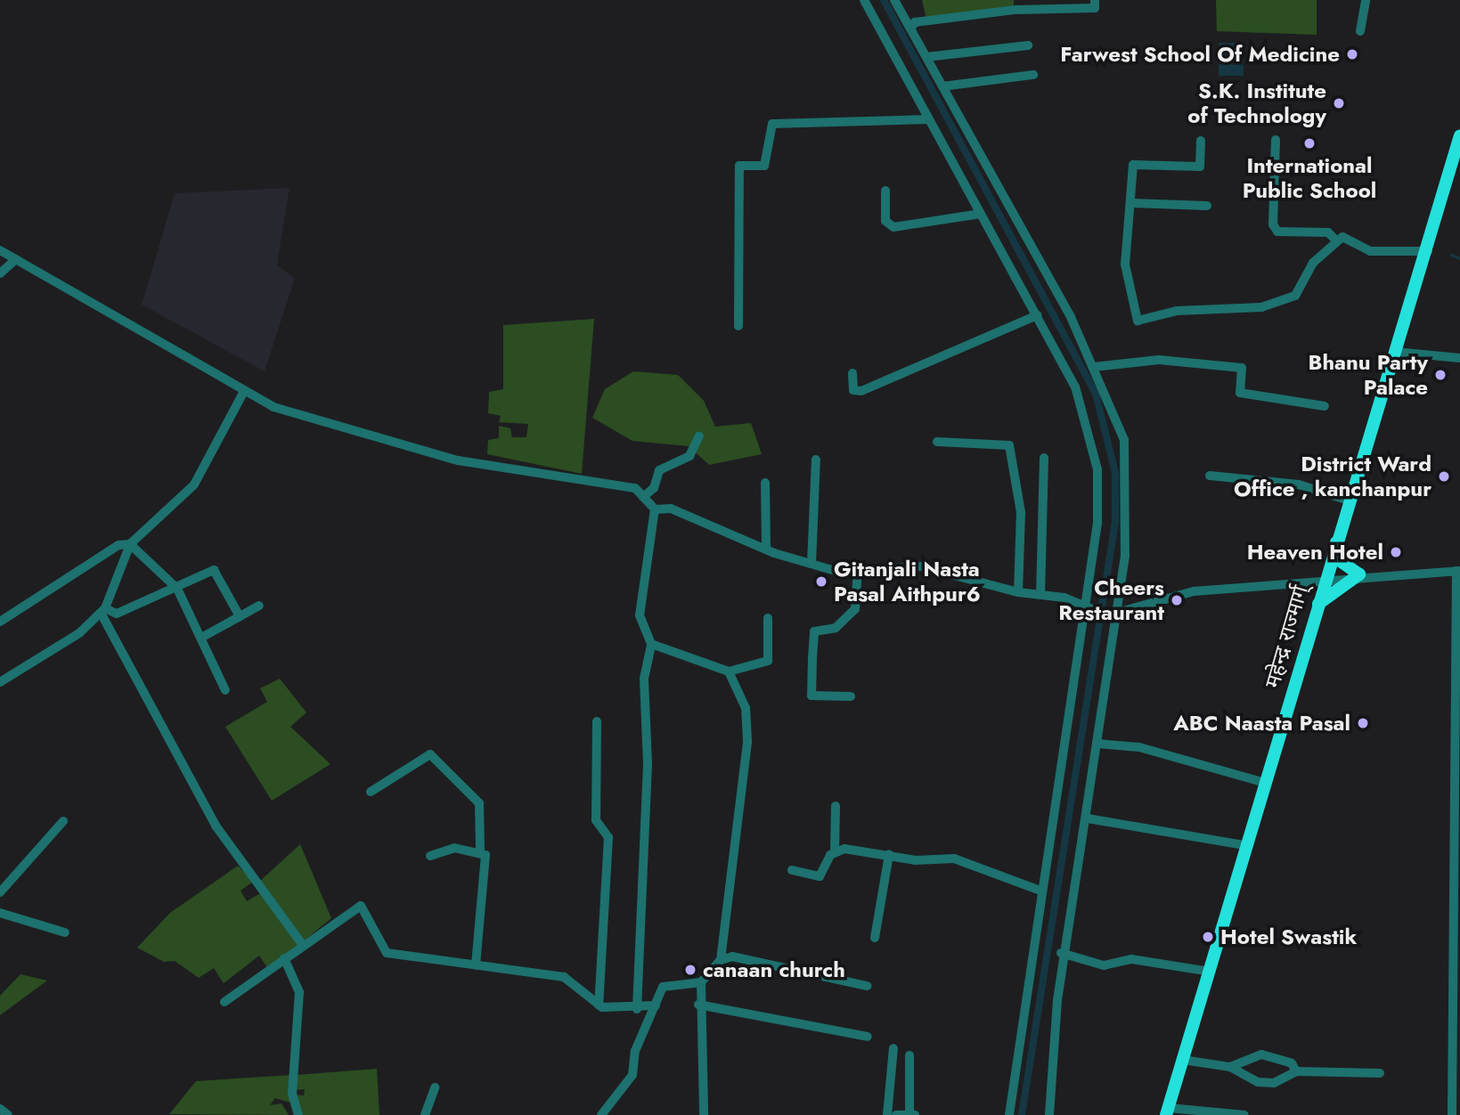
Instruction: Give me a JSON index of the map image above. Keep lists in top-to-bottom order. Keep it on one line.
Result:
{"streets":{"highway":["महेन्द्र राज्मार्ग्"]},"places":["Farwest School Of Medicine","S.K. Institute of Technology","International Public School","Bhanu Party Palace","District Ward Office , kanchanpur","Heaven Hotel","Gitanjali Nasta Pasal Aithpur6","Cheers Restaurant","ABC Naasta Pasal","Hotel Swastik","canaan church"]}
